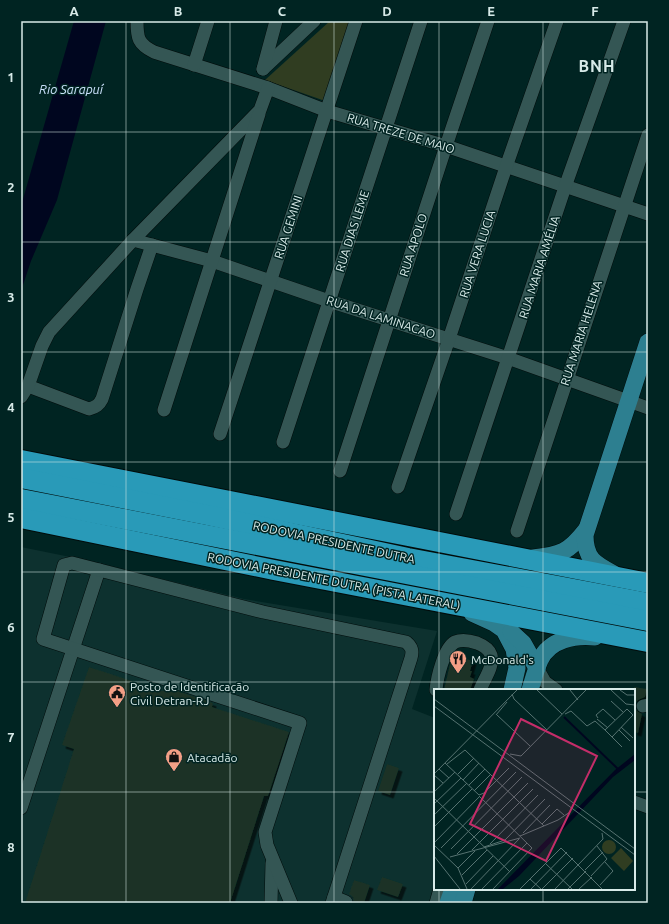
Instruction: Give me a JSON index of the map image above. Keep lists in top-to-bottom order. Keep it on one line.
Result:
{"streets":{"highway":["RODOVIA PRESIDENTE DUTRA","RODOVIA PRESIDENTE DUTRA (PISTA LATERAL)"],"street":["RUA TREZE DE MAIO","RUA GEMINI","RUA DIAS LEME","RUA APOLO","RUA VERA LUCIA","RUA MARIA AMÉLIA","RUA DA LAMINACAO","RUA MARIA HELENA"]},"crossings":[["RUA TREZE DE MAIO","RUA GEMINI"],["RUA TREZE DE MAIO","RUA DIAS LEME"],["RUA TREZE DE MAIO","RUA APOLO"],["RUA TREZE DE MAIO","RUA VERA LUCIA"],["RUA TREZE DE MAIO","RUA MARIA AMÉLIA"],["RUA TREZE DE MAIO","RUA MARIA HELENA"],["RUA GEMINI","RUA DA LAMINACAO"],["RUA DIAS LEME","RUA DA LAMINACAO"],["RUA APOLO","RUA DA LAMINACAO"],["RUA VERA LUCIA","RUA DA LAMINACAO"],["RUA MARIA AMÉLIA","RUA DA LAMINACAO"],["RUA DA LAMINACAO","RUA MARIA HELENA"]],"districts":["BNH"],"water":["Rio Sarapuí"],"places":{"restaurant":["McDonald's"],"public building":["Posto de Identificação Civil Detran-RJ"],"shop":["Atacadão"]},"grid":{"columns":["A","B","C","D","E","F"],"rows":["1","2","3","4","5","6","7","8"]}}
